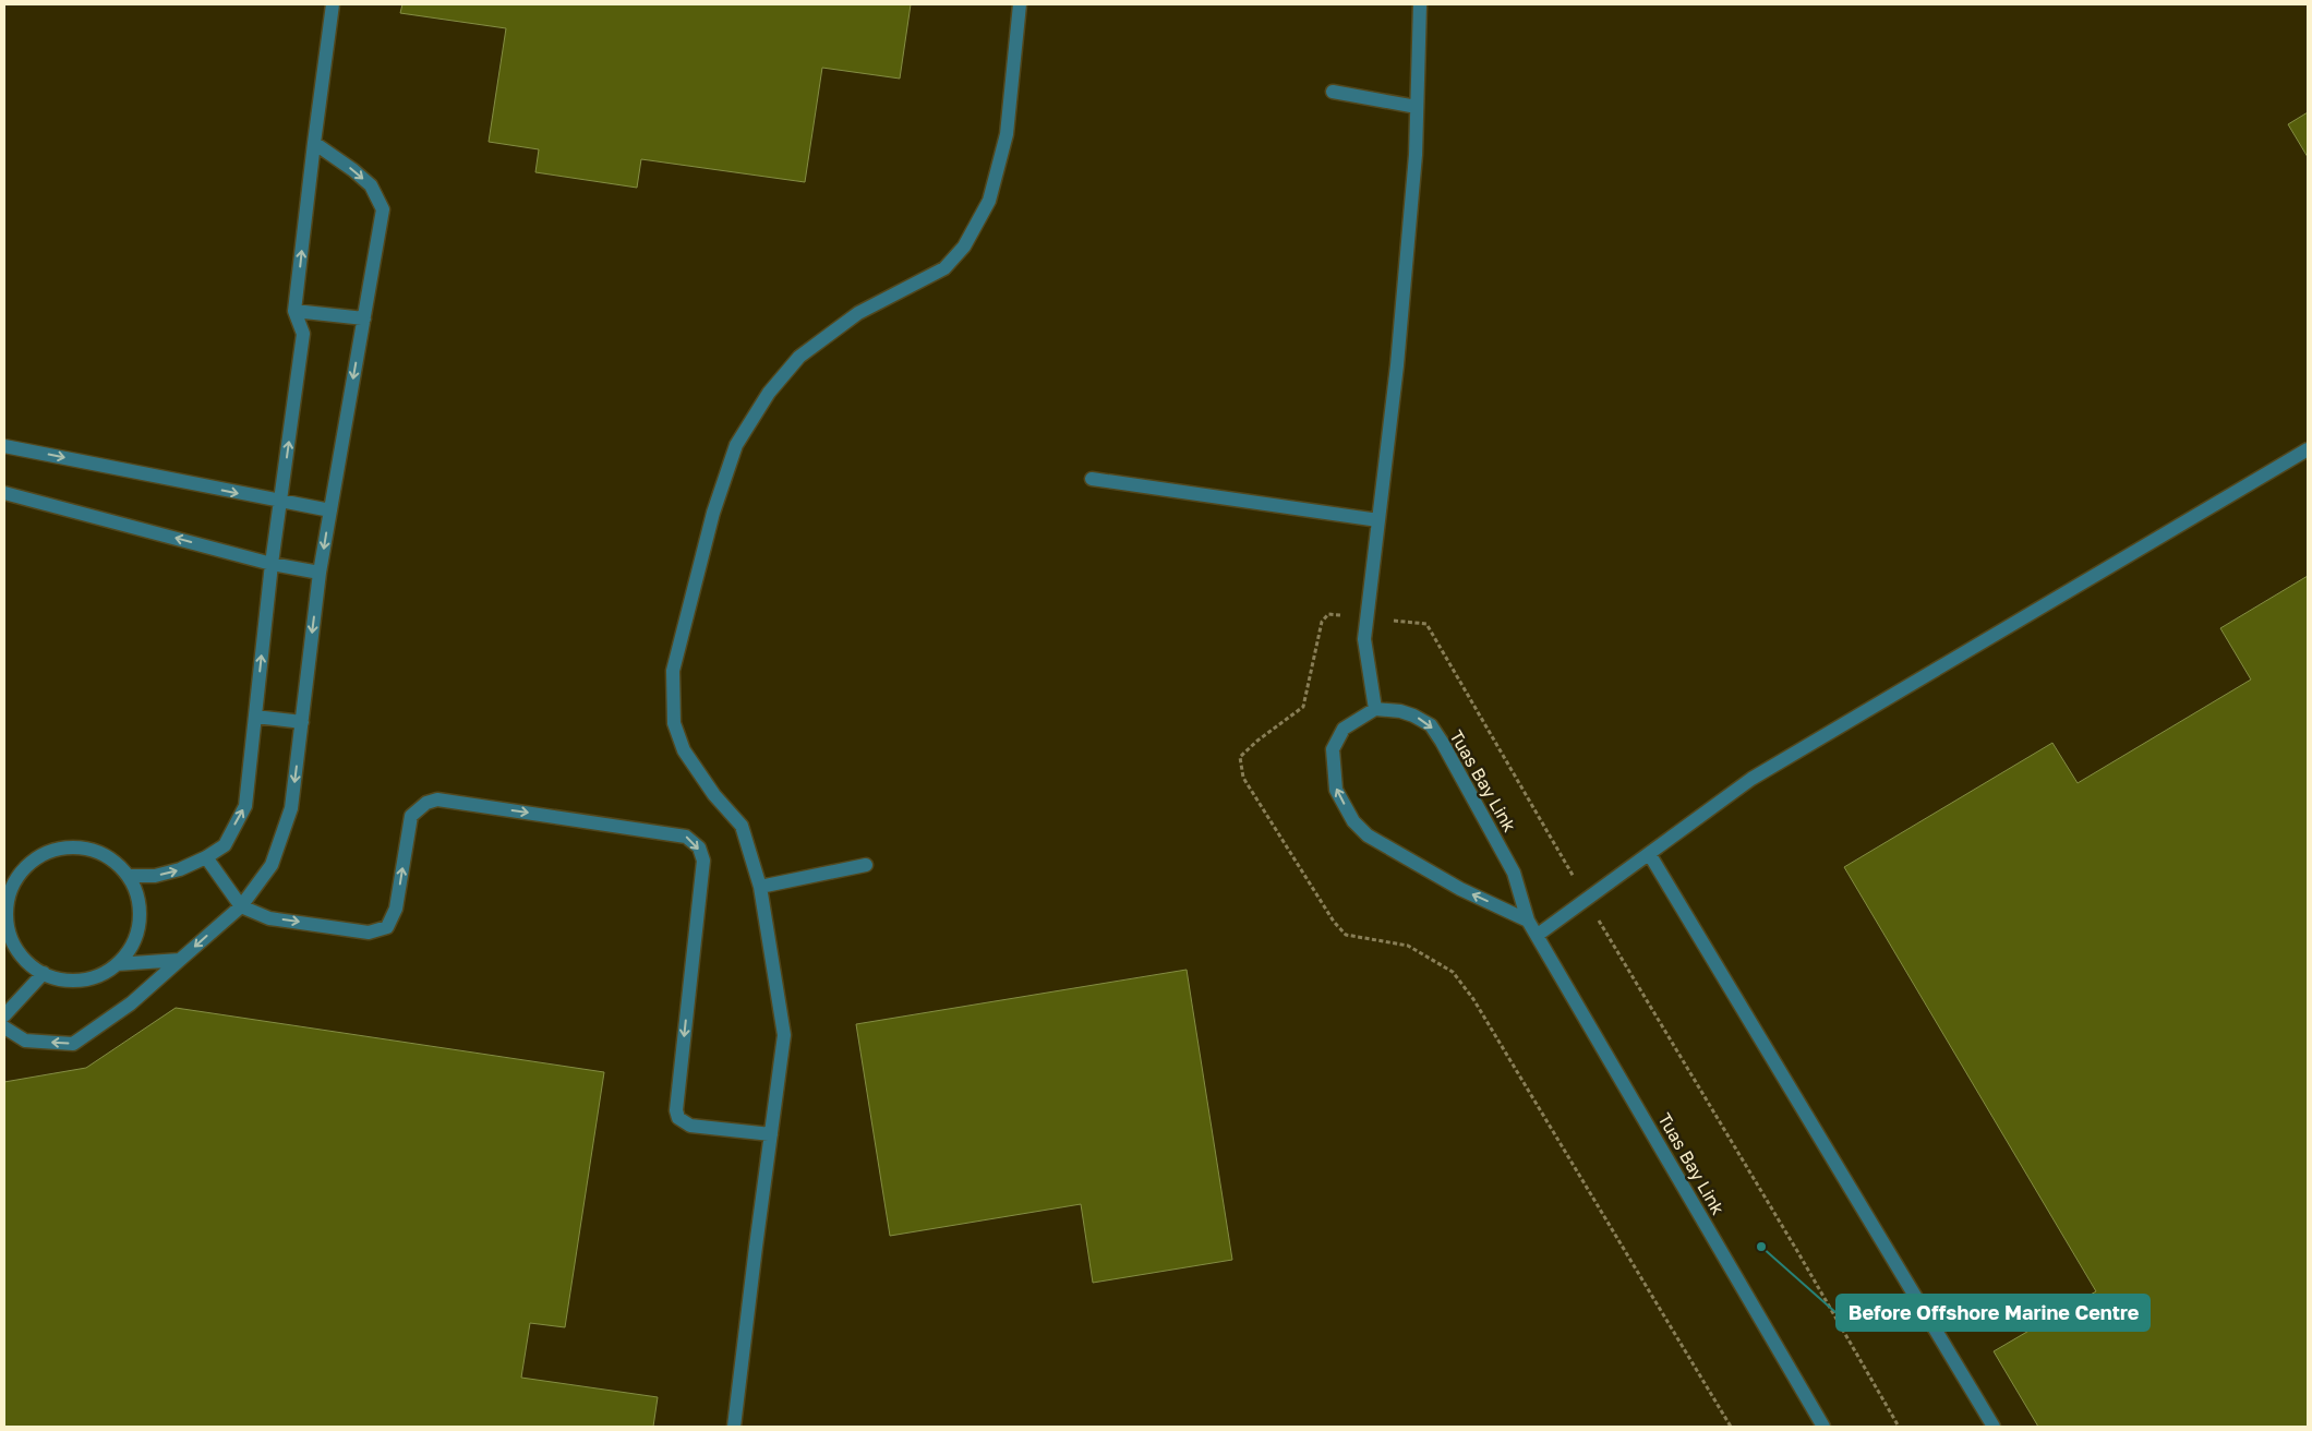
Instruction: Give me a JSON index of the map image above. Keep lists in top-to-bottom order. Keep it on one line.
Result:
{"streets":{"street":["Tuas Bay Link"]},"places":["Before Offshore Marine Centre"]}
